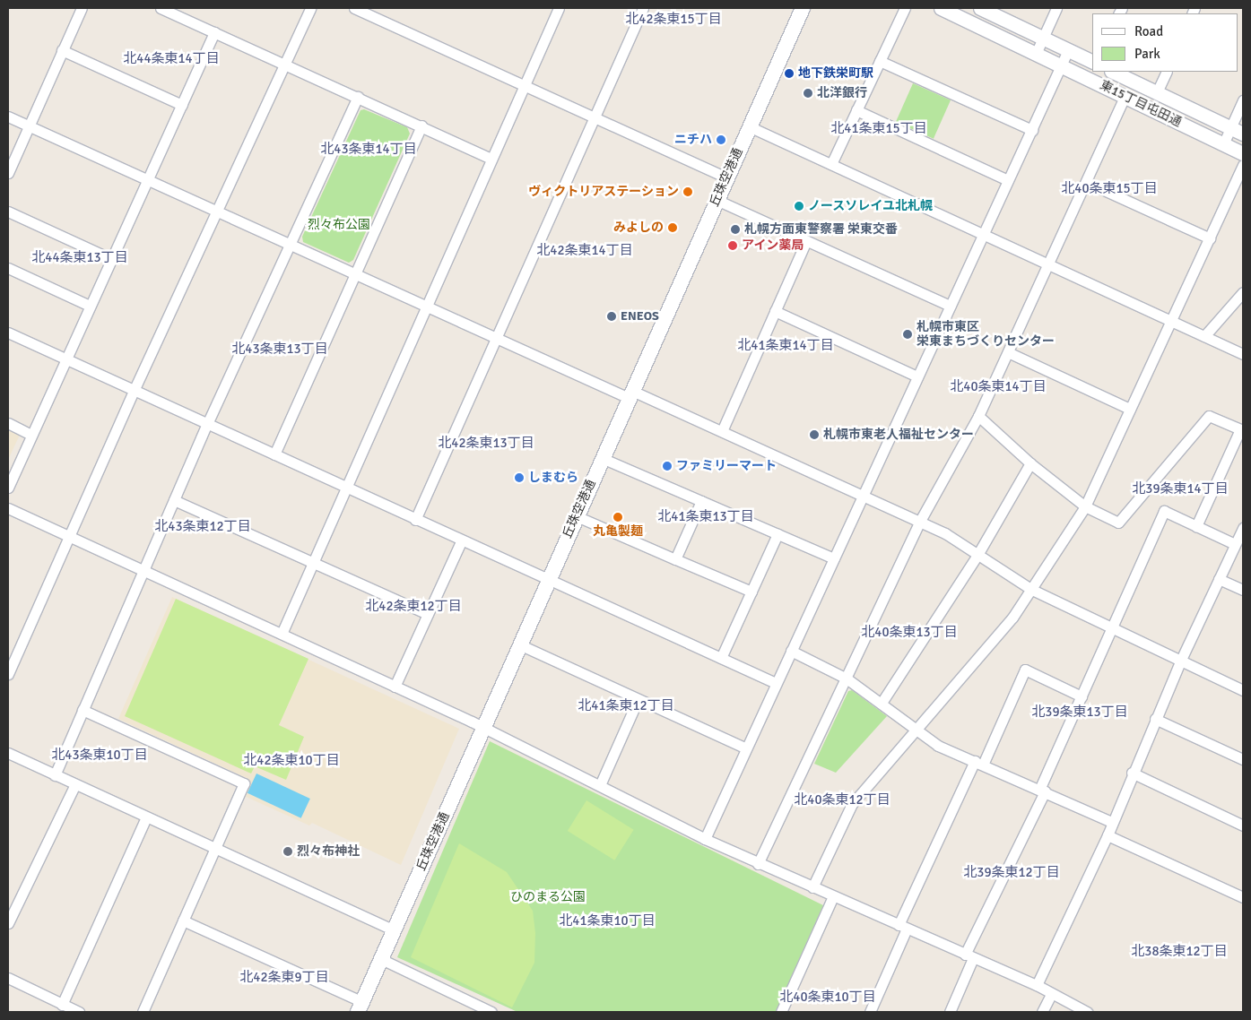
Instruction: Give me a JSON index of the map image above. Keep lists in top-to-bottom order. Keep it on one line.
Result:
{"streets":{"main road":["丘珠空港通"],"street":["東15丁目屯田通"]},"districts":["北42条東15丁目","北44条東14丁目","北41条東15丁目","北43条東14丁目","北40条東15丁目","北42条東14丁目","北44条東13丁目","北41条東14丁目","北43条東13丁目","北40条東14丁目","北42条東13丁目","北39条東14丁目","北41条東13丁目","北43条東12丁目","北42条東12丁目","北40条東13丁目","北41条東12丁目","北39条東13丁目","北43条東10丁目","北42条東10丁目","北40条東12丁目","北39条東12丁目","北41条東10丁目","北38条東12丁目","北42条東9丁目","北40条東10丁目"],"parks":["烈々布公園","ひのまる公園"],"places":["地下鉄栄町駅","北洋銀行","ニチハ","ヴィクトリアステーション","ノースソレイユ北札幌","みよしの","札幌方面東警察署 栄東交番","アイン薬局","ENEOS","札幌市東区 栄東まちづくりセンター","札幌市東老人福祉センター","ファミリーマート","しまむら","丸亀製麺","烈々布神社"],"legend":["Road","Park"]}
